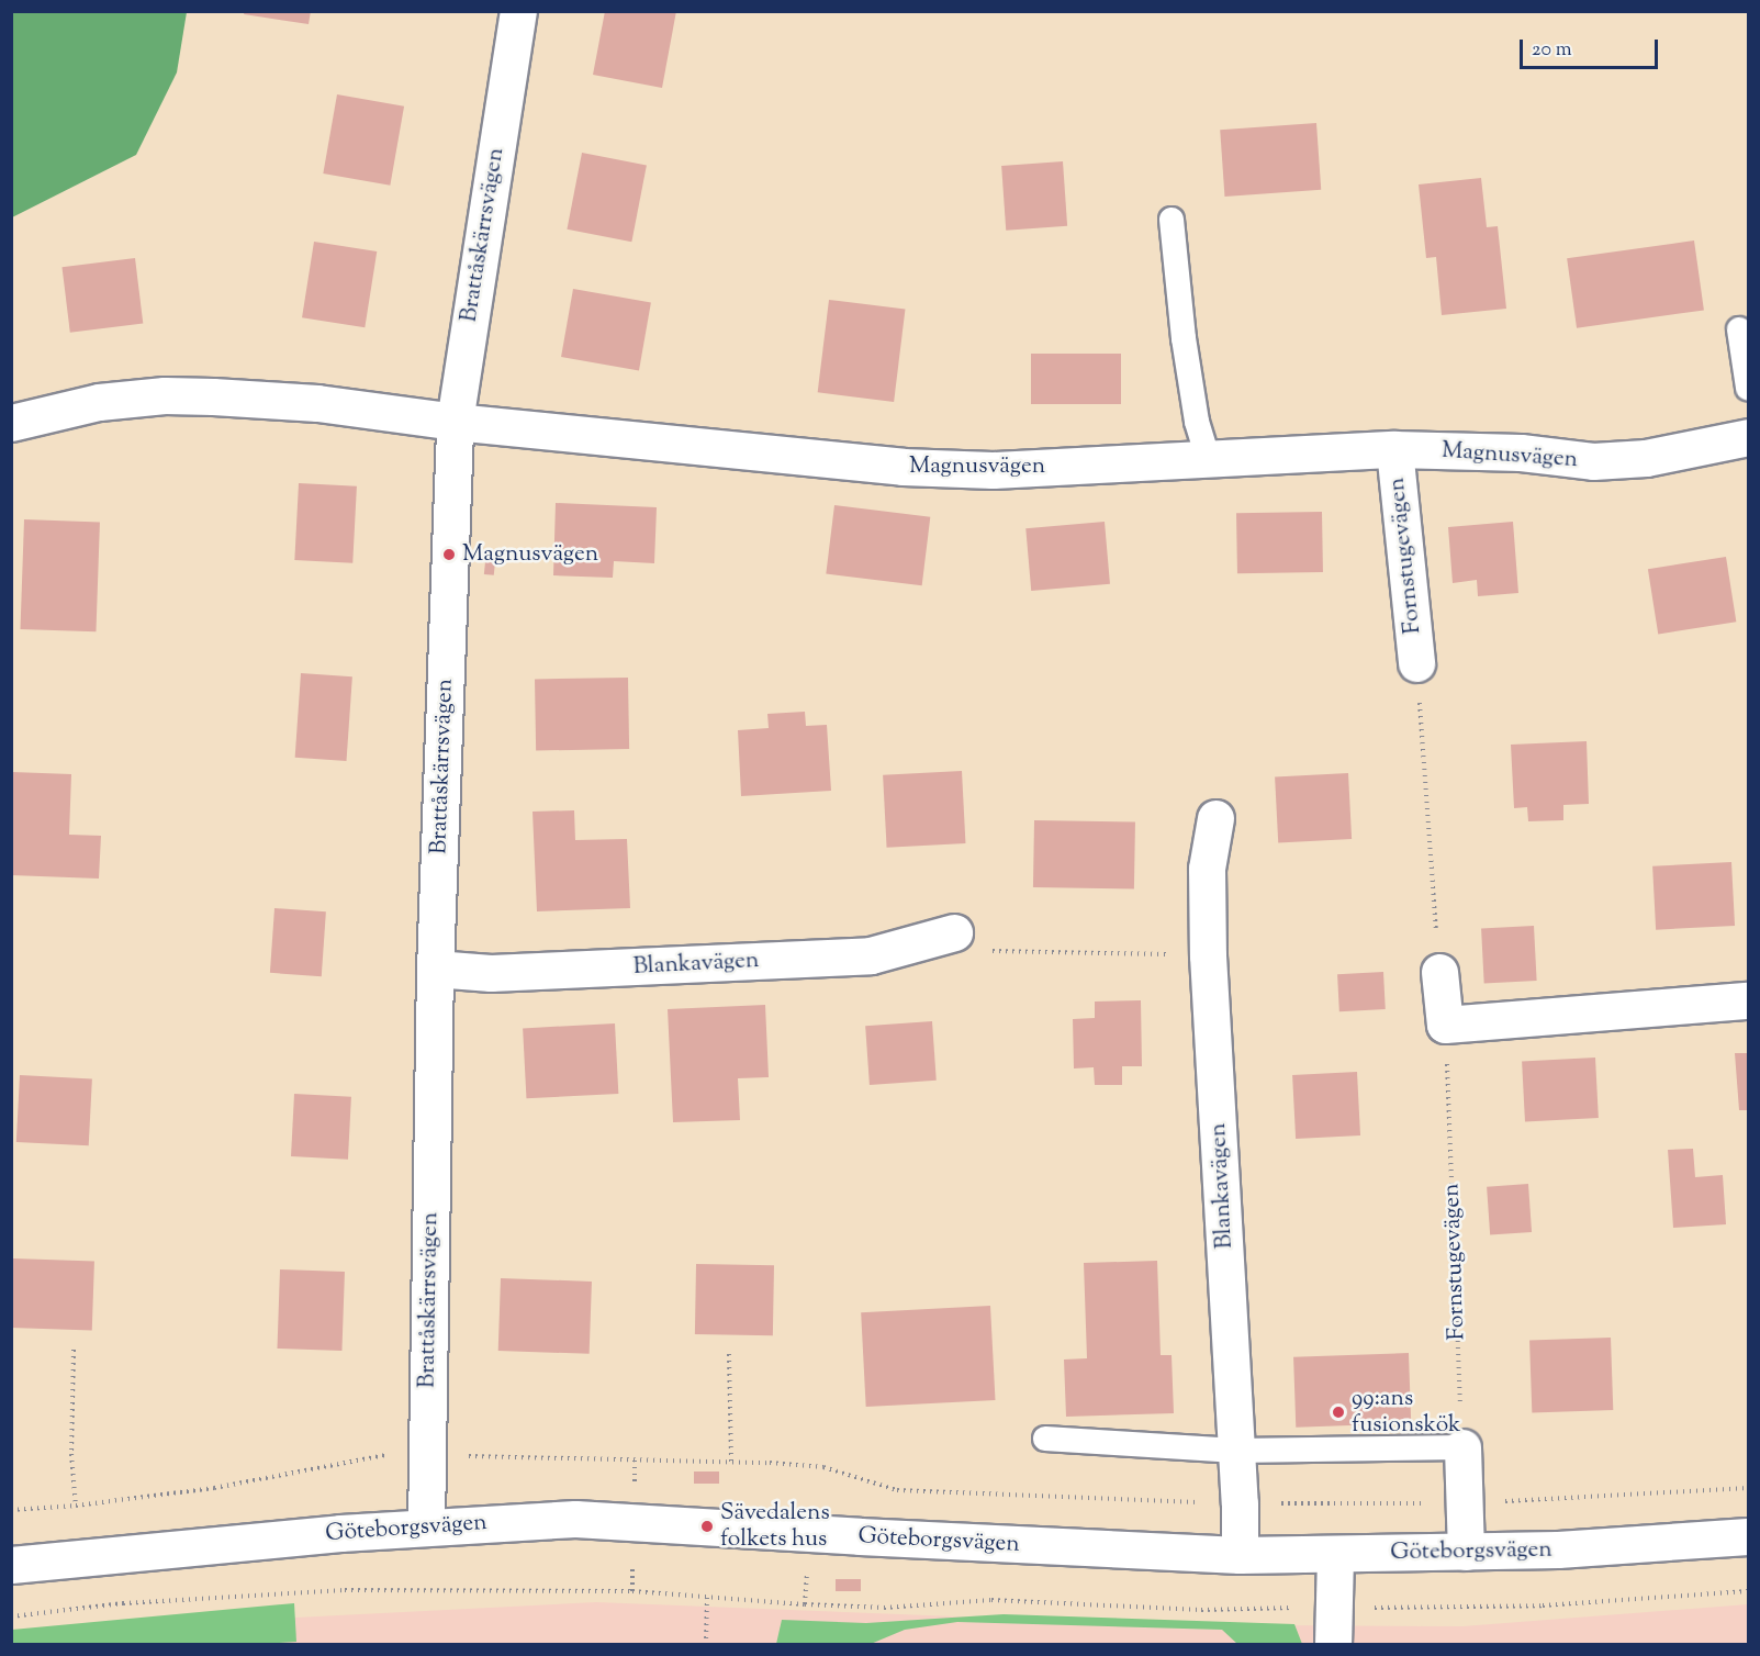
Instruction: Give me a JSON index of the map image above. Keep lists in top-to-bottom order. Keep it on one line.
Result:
{"streets":{"street":["Brattåskärrsvägen","Magnusvägen","Fornstugevägen","Blankavägen","Göteborgsvägen"]},"crossings":[["Brattåskärrsvägen","Magnusvägen"],["Brattåskärrsvägen","Blankavägen"],["Brattåskärrsvägen","Göteborgsvägen"],["Magnusvägen","Fornstugevägen"],["Blankavägen","Göteborgsvägen"]],"places":["Magnusvägen","99:ans fusionskök","Sävedalens folkets hus"],"scale_bar":"20 m"}
